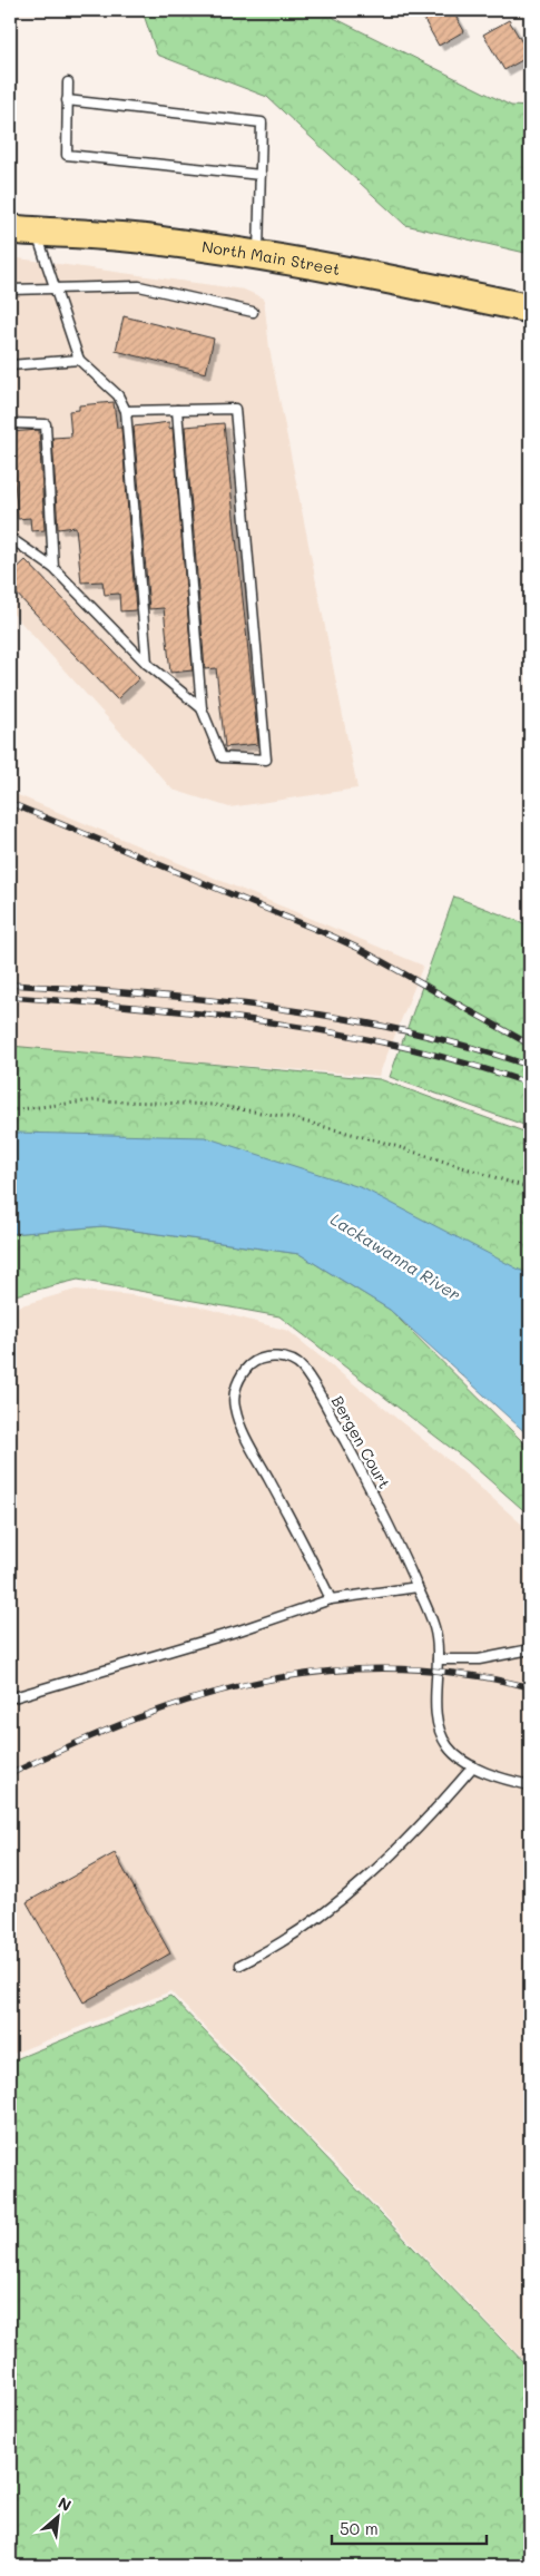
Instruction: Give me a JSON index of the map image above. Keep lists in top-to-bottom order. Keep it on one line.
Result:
{"streets":{"main road":["North Main Street"],"lane":["Bergen Court"]},"water":["Lackawanna River"],"scale_bar":"50 m","north":"top right"}
